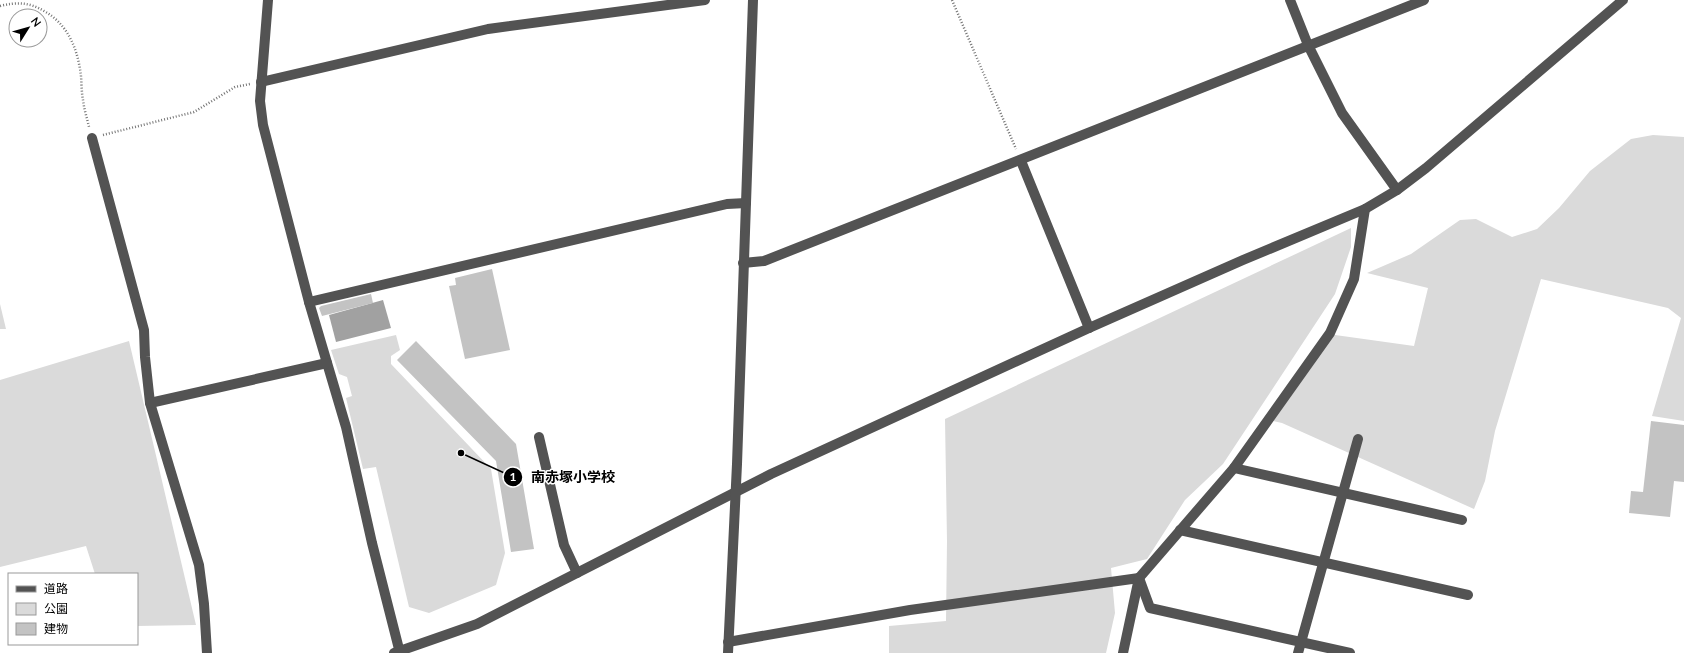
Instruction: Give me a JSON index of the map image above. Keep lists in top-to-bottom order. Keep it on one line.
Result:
{"places":["南赤塚小学校"],"legend":["道路","公園","建物"],"north":"top right"}
